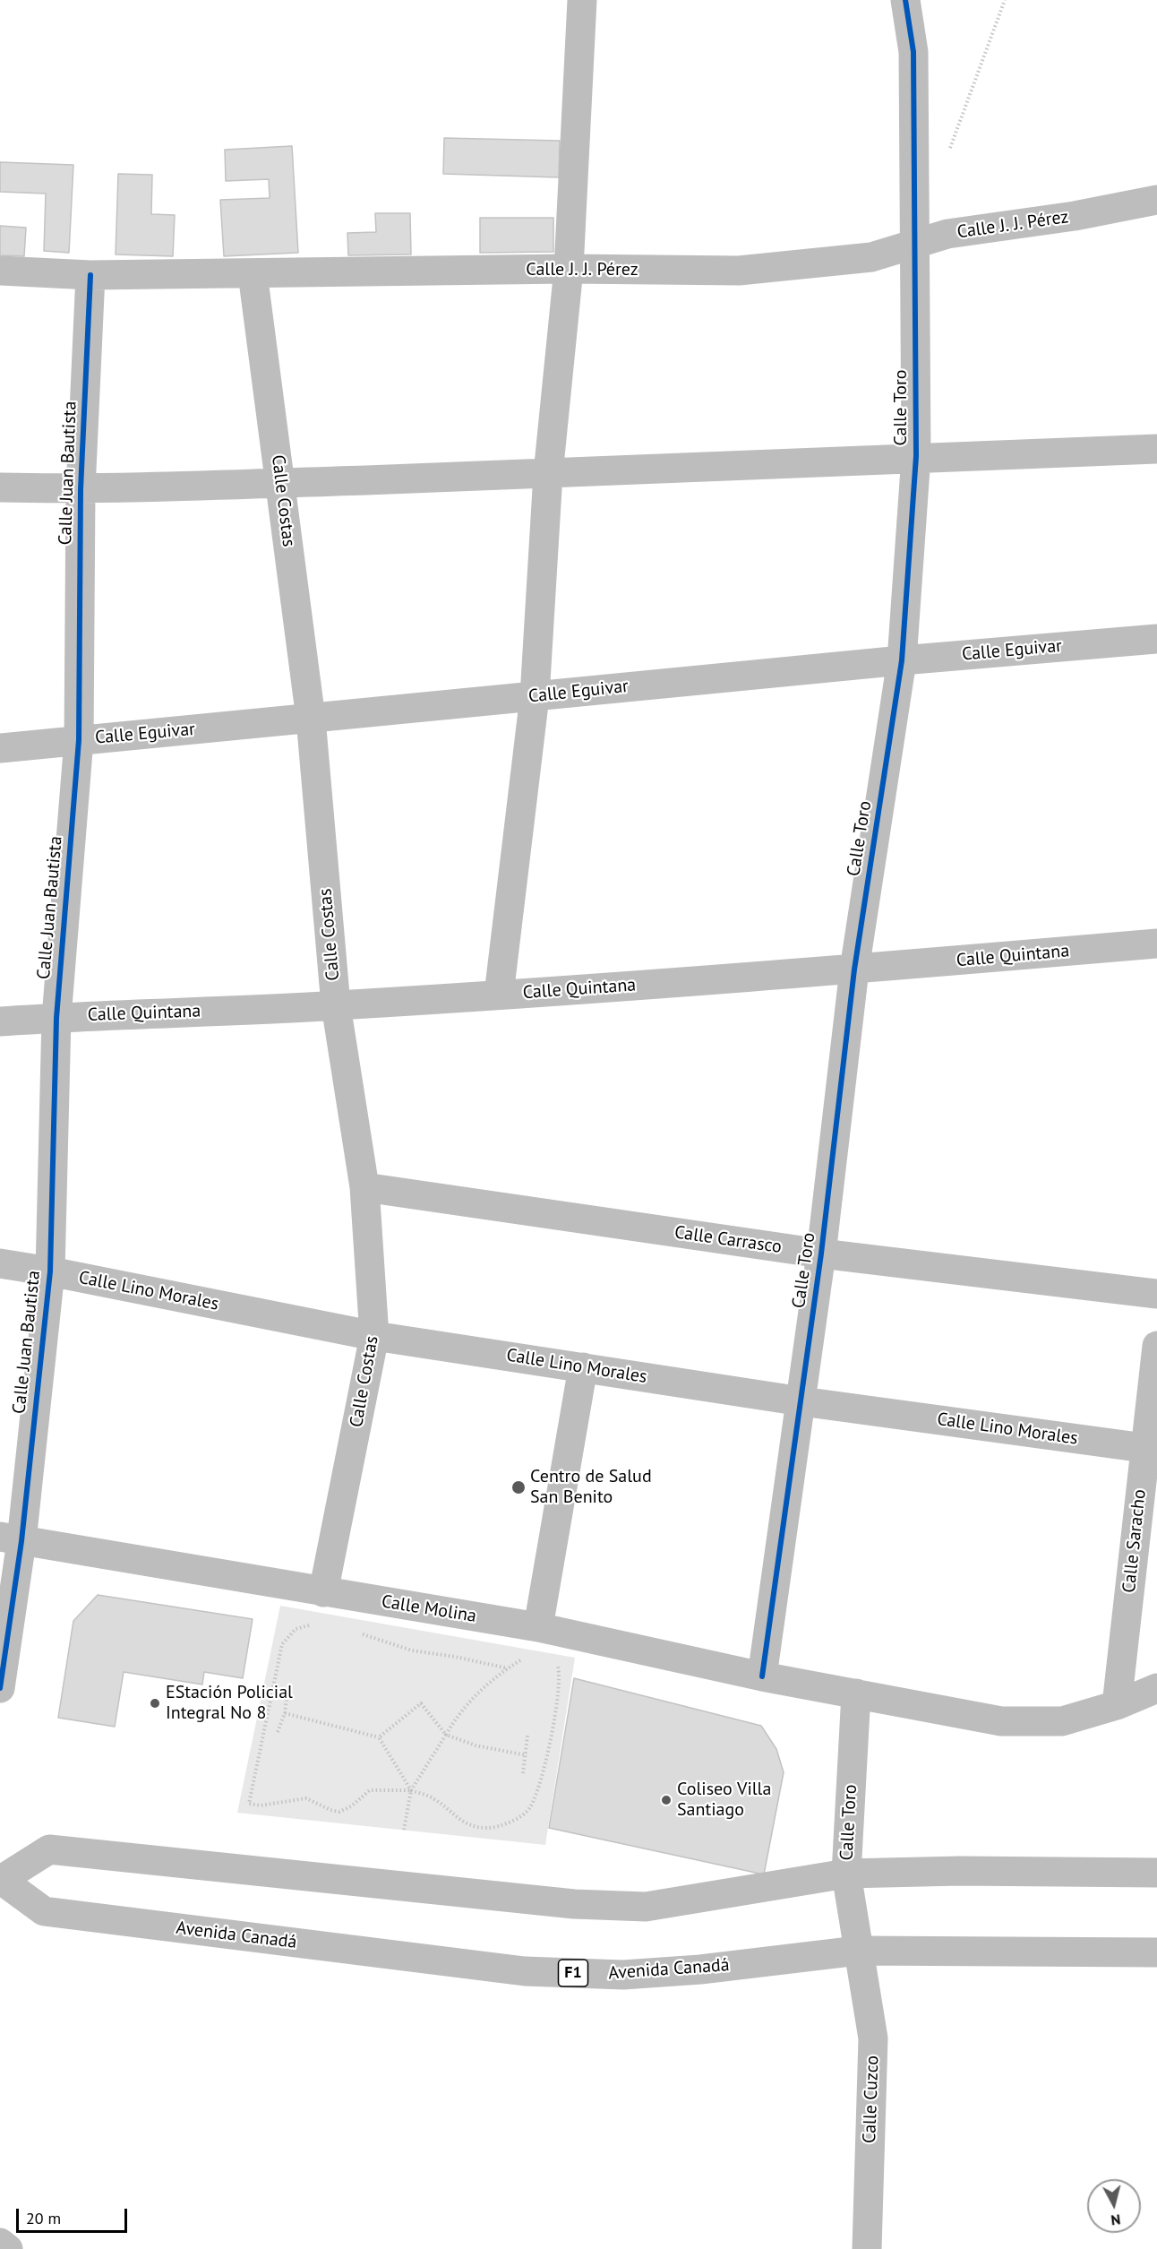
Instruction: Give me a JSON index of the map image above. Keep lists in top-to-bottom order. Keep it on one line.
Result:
{"streets":{"main road":["Calle J. J. Pérez","Calle Toro","Calle Juan Bautista","Calle Costas","Calle Eguivar","Calle Quintana","Calle Carrasco","Calle Lino Morales","Calle Saracho","Calle Molina","Avenida Canadá","F1","Calle Cuzco"]},"crossings":[["Calle J. J. Pérez","Calle Toro"],["Calle J. J. Pérez","Calle Juan Bautista"],["Calle J. J. Pérez","Calle Costas"],["Calle Toro","Calle Eguivar"],["Calle Toro","Calle Quintana"],["Calle Toro","Calle Carrasco"],["Calle Toro","Calle Lino Morales"],["Calle Toro","Calle Molina"],["Calle Toro","Avenida Canadá"],["Calle Toro","Calle Cuzco"],["Calle Juan Bautista","Calle Eguivar"],["Calle Juan Bautista","Calle Quintana"],["Calle Juan Bautista","Calle Lino Morales"],["Calle Juan Bautista","Calle Molina"],["Calle Costas","Calle Eguivar"],["Calle Costas","Calle Quintana"],["Calle Costas","Calle Carrasco"],["Calle Costas","Calle Lino Morales"],["Calle Costas","Calle Molina"],["Calle Lino Morales","Calle Saracho"],["Calle Saracho","Calle Molina"],["Avenida Canadá","Calle Cuzco"]],"places":["Centro de Salud San Benito","EStación Policial Integral No 8","Coliseo Villa Santiago"],"scale_bar":"20 m","north":"bottom"}
